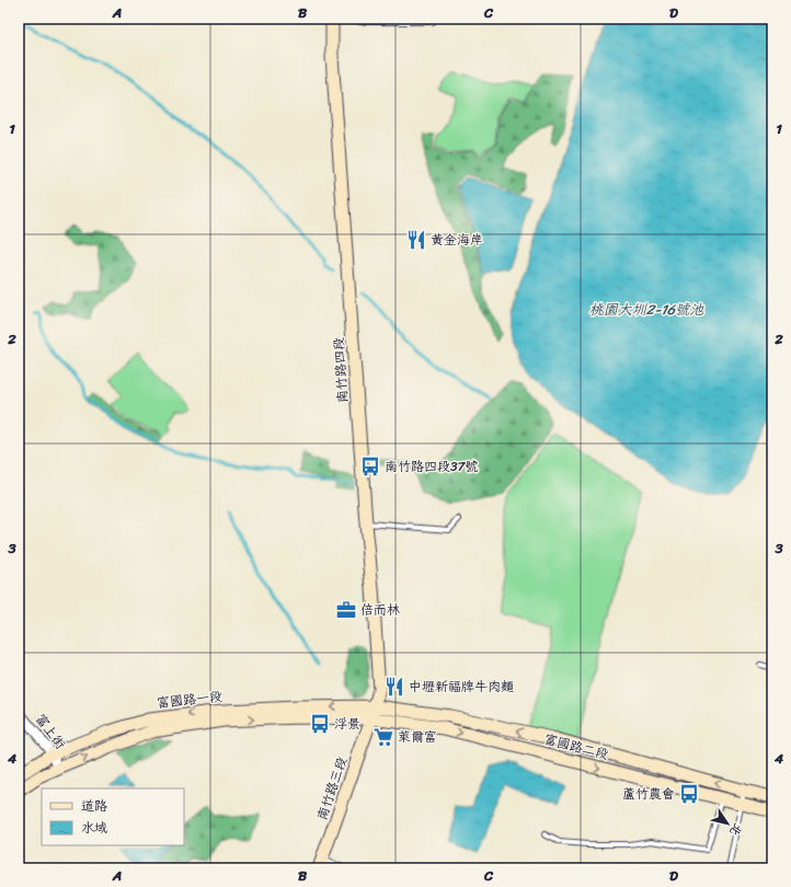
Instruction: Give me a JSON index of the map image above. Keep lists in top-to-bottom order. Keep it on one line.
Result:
{"streets":{"street":["南竹路四段","富國路一段","富上街","富國路二段","南竹路三段"]},"crossings":[["南竹路四段","富國路一段"],["南竹路四段","富國路二段"],["南竹路四段","南竹路三段"],["富國路一段","富上街"],["富國路一段","富國路二段"],["富國路一段","南竹路三段"],["富國路二段","南竹路三段"]],"water":["桃園大圳2-16號池"],"places":{"restaurant":["黃金海岸","中壢新福牌牛肉麵"],"bus stop":["南竹路四段37號","浮景","蘆竹農會"],"office":["倍而林"],"supermarket":["萊爾富"]},"legend":["道路","水域"],"north":"bottom right","grid":{"columns":["A","B","C","D"],"rows":["1","2","3","4"]}}
